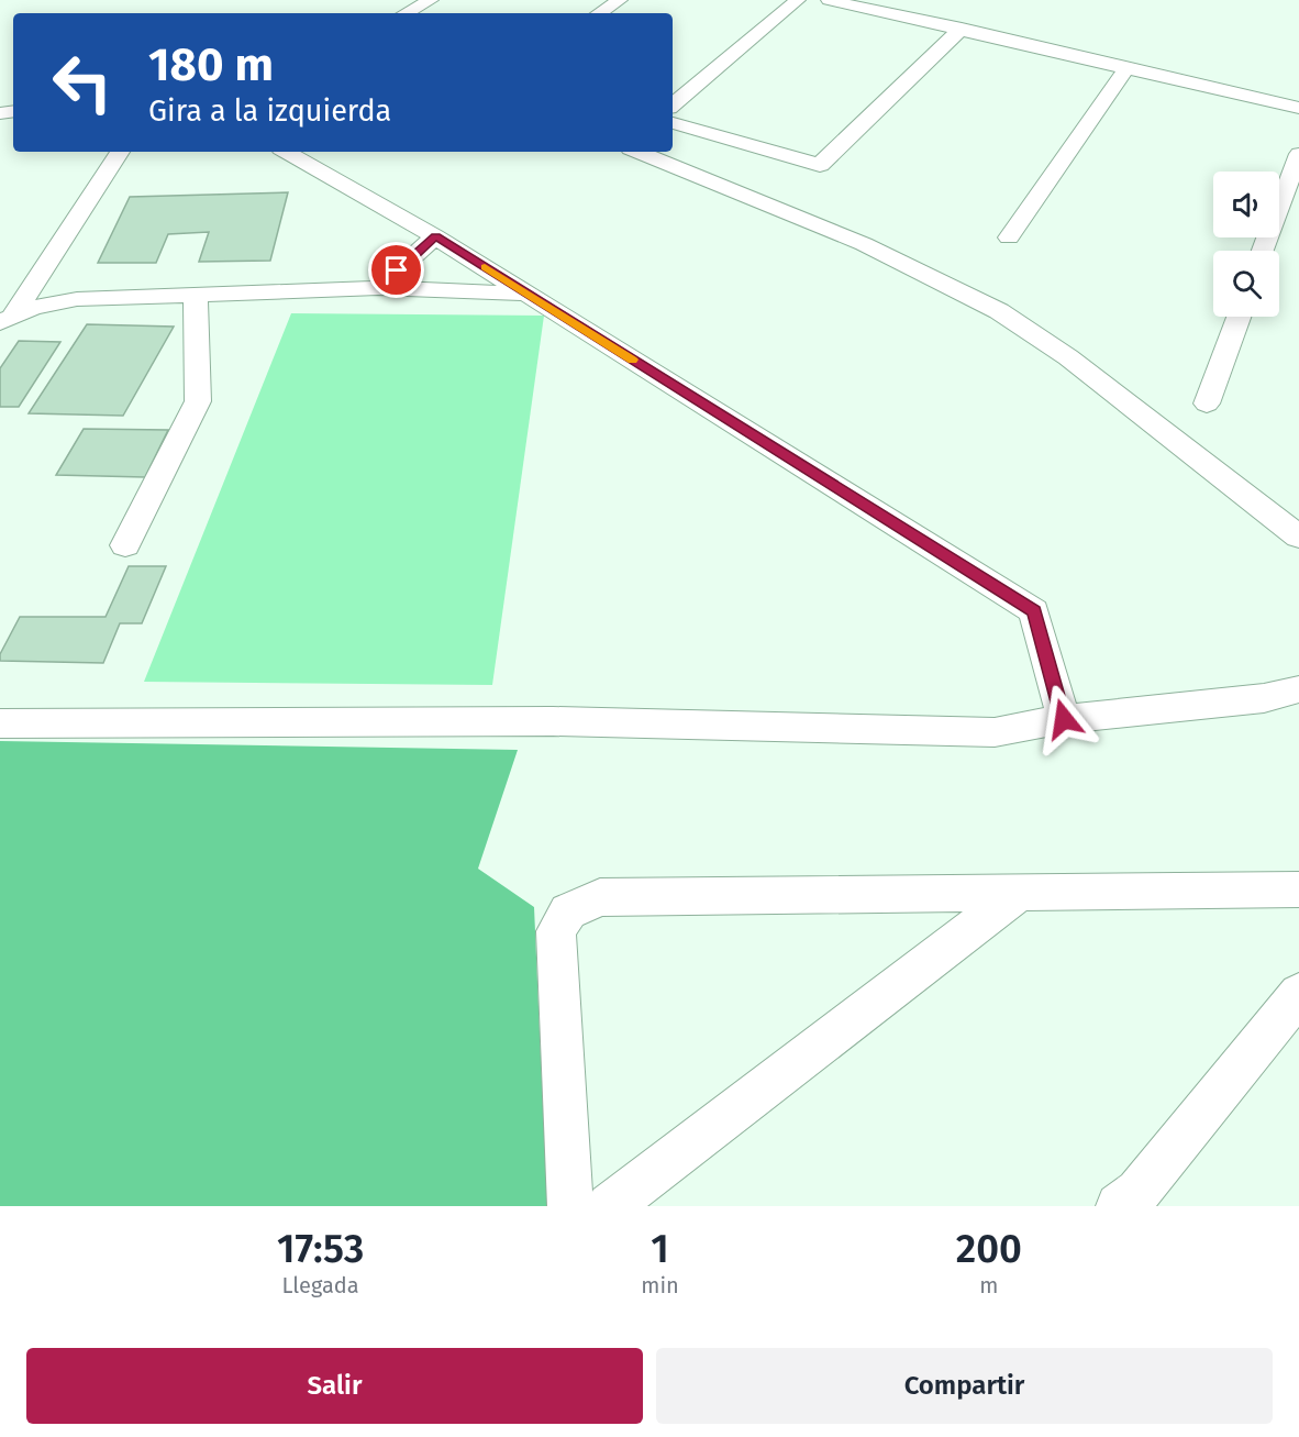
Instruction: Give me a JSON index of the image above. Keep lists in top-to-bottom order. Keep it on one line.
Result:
{"page":{"turn":["180 m","Gira a la izquierda"],"eta":["17:53","Llegada","1","min","200","m"],"buttons":["Salir","Compartir"]}}
